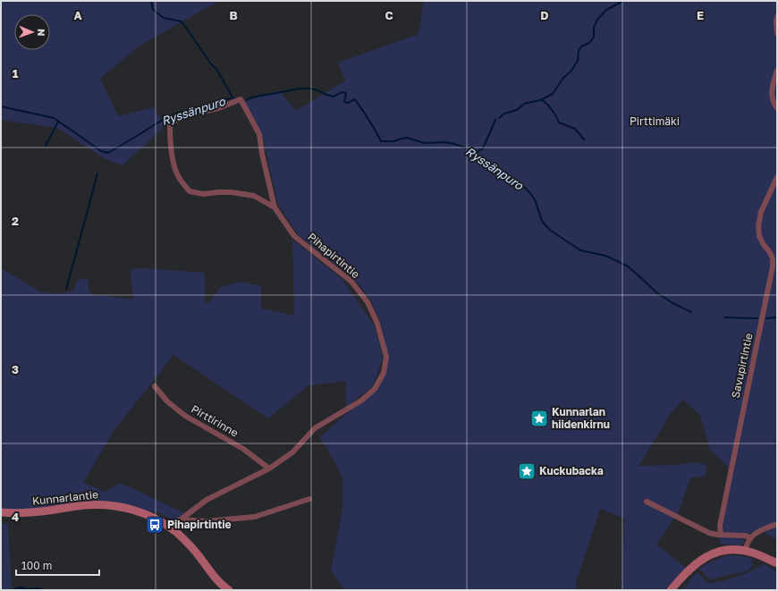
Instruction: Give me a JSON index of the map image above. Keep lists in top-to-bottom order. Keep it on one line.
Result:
{"streets":{"main road":["Kunnarlantie"],"street":["Pihapirtintie","Savupirtintie","Pirttirinne"]},"crossings":[["Pihapirtintie","Pirttirinne"],["Pihapirtintie","Kunnarlantie"]],"water":["Ryssänpuro"],"parks":["Pirttimäki"],"places":{"place":["Kunnarlan hiidenkirnu","Kuckubacka"],"bus stop":["Pihapirtintie"]},"scale_bar":"100 m","north":"right","grid":{"columns":["A","B","C","D","E"],"rows":["1","2","3","4"]}}
